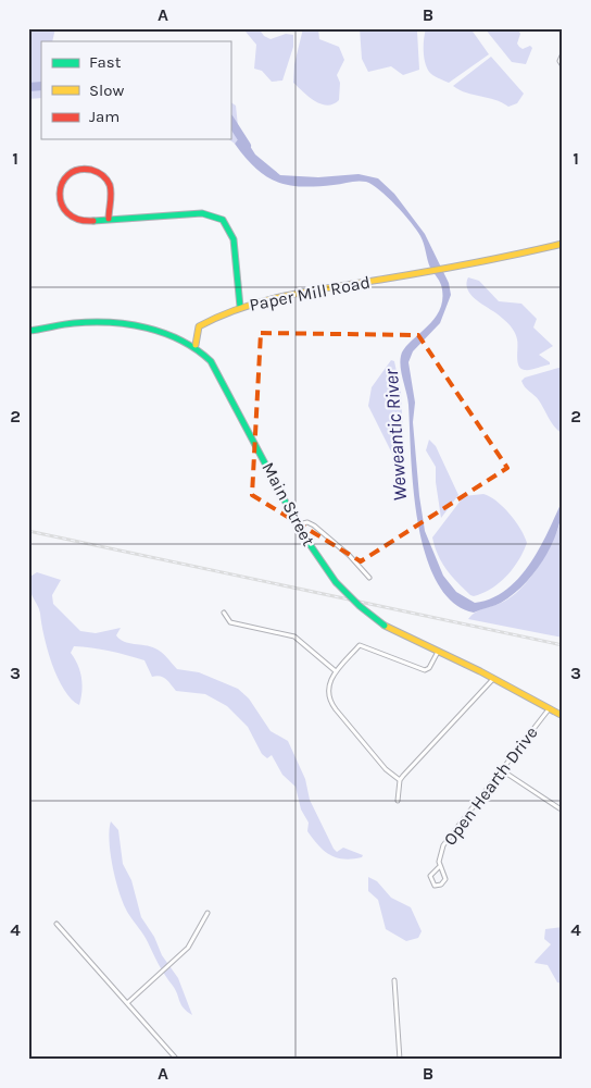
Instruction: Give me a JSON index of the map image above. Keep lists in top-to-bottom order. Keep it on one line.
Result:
{"streets":{"street":["Paper Mill Road","Main Street","Open Hearth Drive"]},"crossings":[["Paper Mill Road","Main Street"],["Main Street","Open Hearth Drive"]],"water":["Weweantic River"],"legend":["Fast","Slow","Jam"],"grid":{"columns":["A","B"],"rows":["1","2","3","4"]}}
